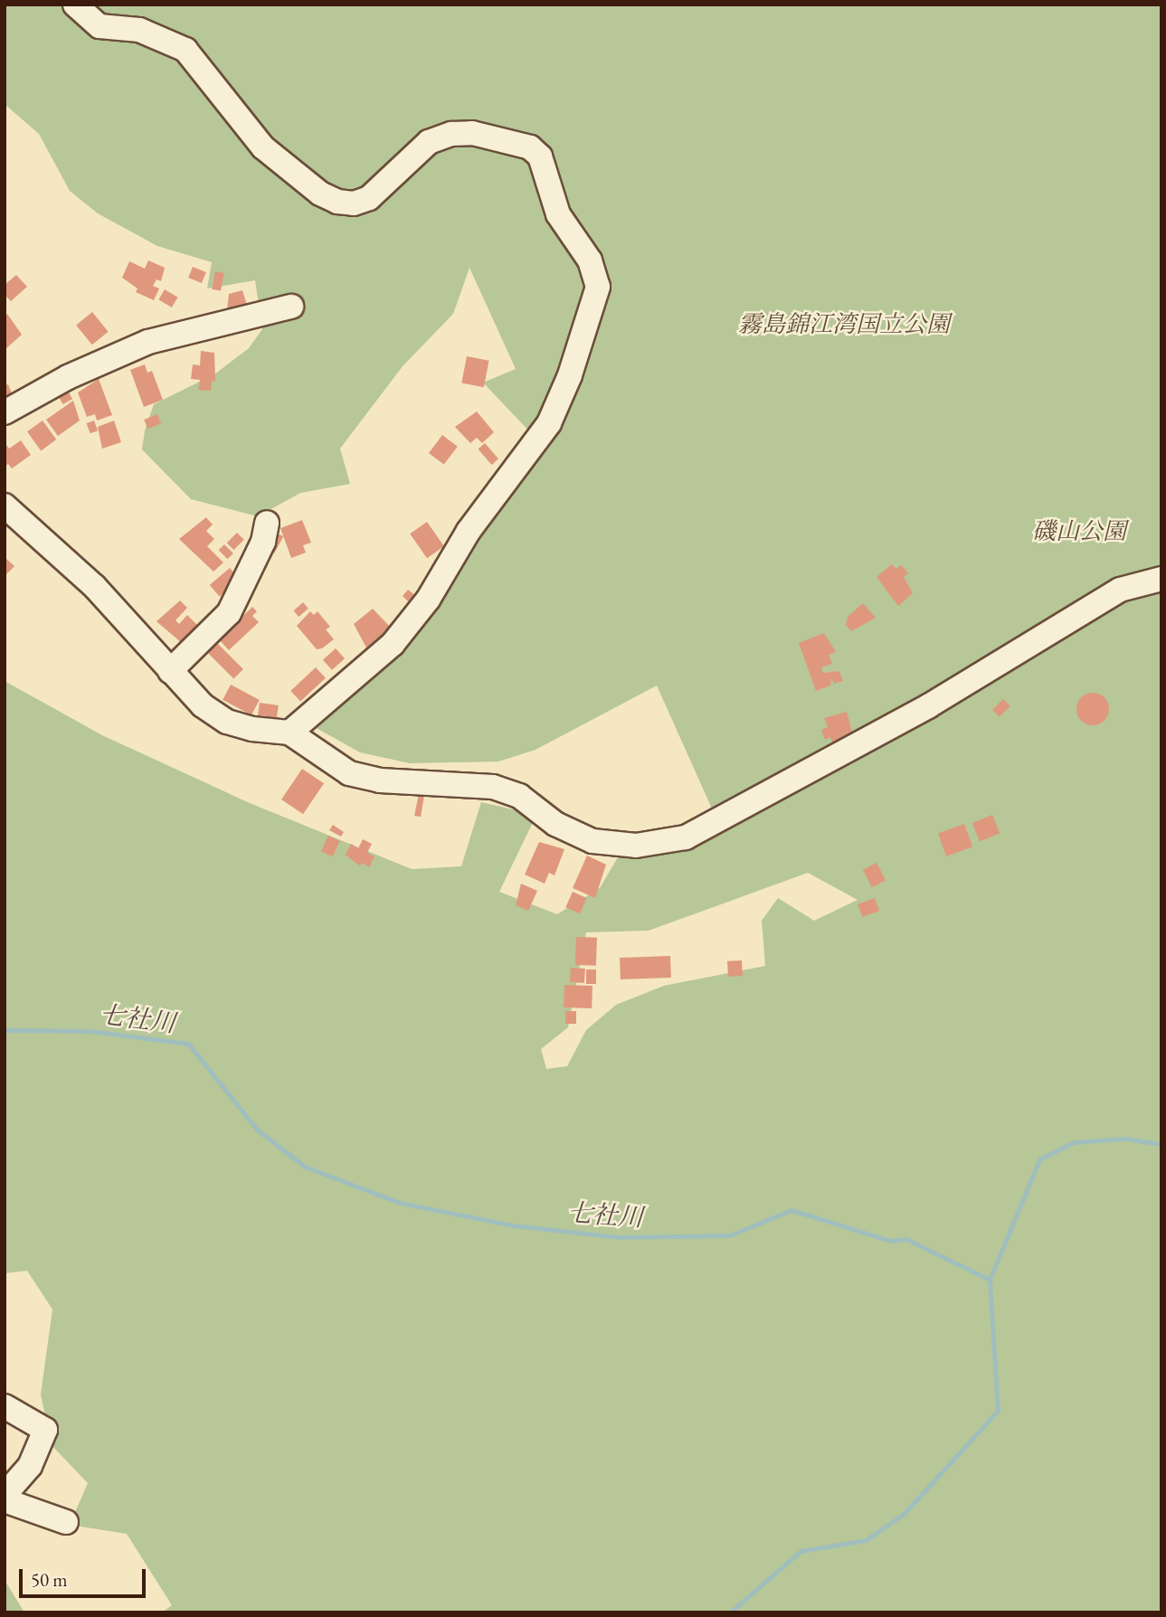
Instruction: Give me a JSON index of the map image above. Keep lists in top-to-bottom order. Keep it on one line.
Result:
{"water":["七社川"],"parks":["霧島錦江湾国立公園","磯山公園"],"scale_bar":"50 m"}
